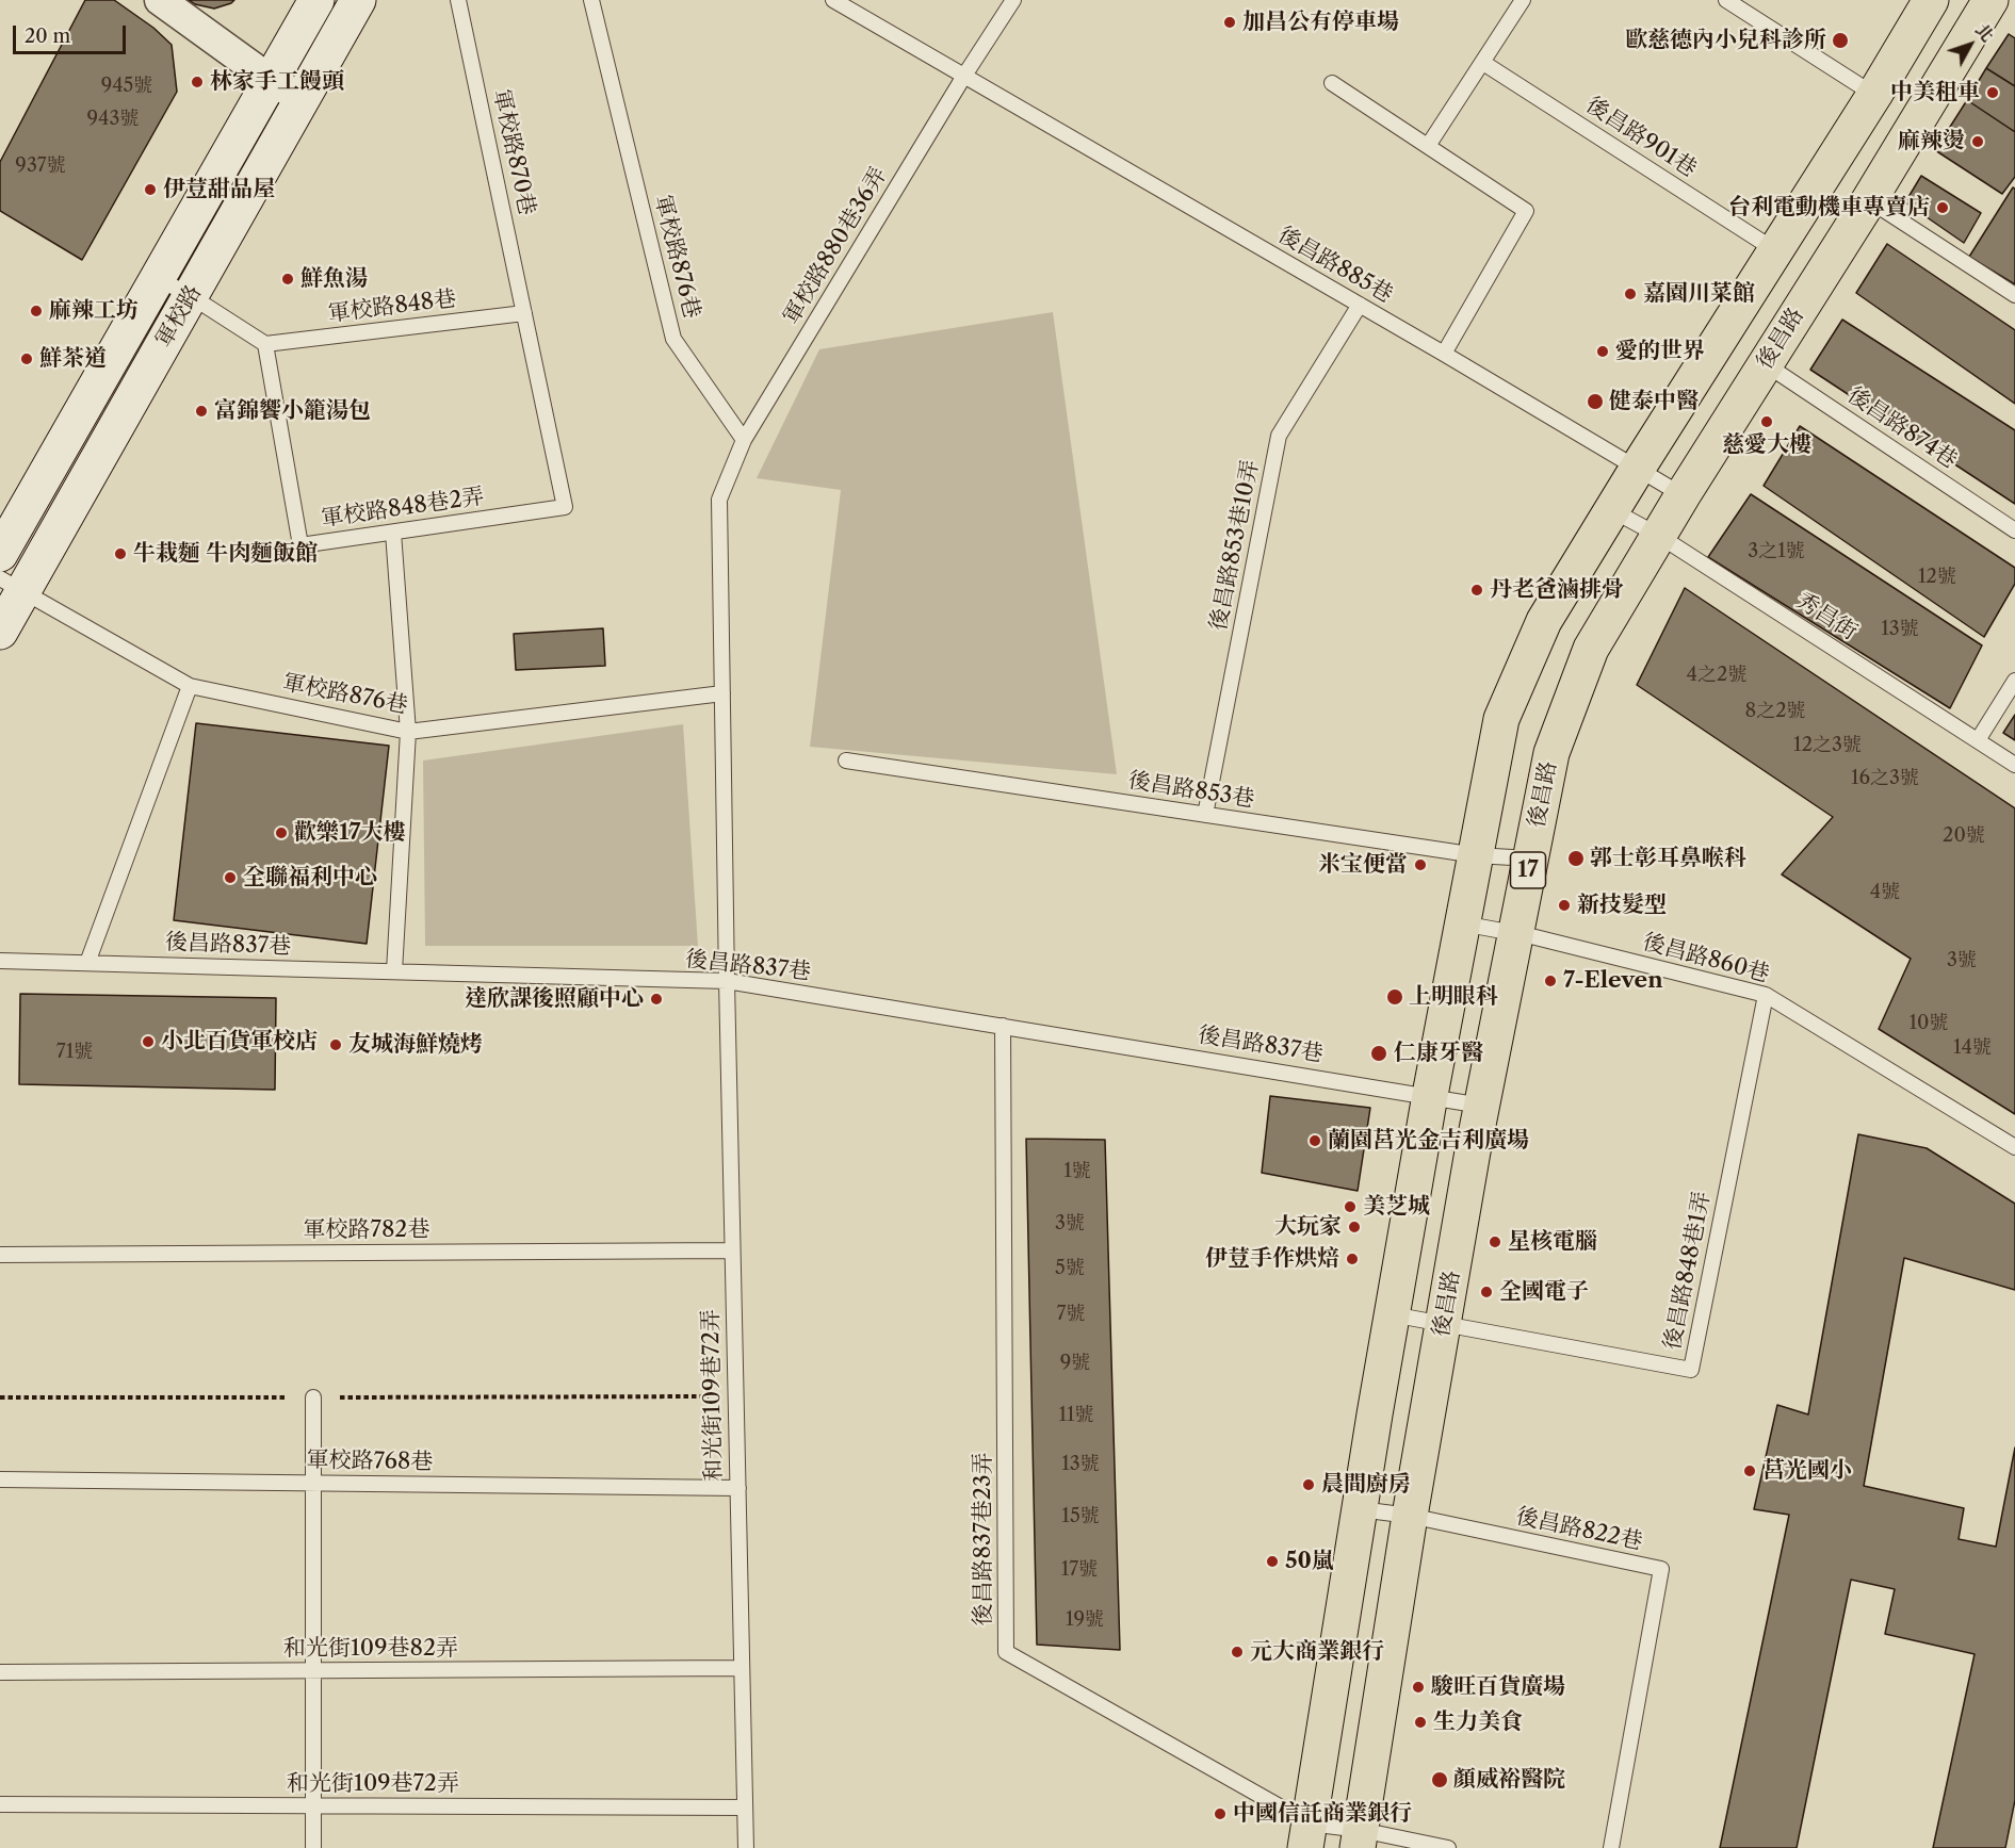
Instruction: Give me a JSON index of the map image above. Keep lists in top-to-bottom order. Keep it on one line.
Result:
{"streets":{"main road":["後昌路","17"],"street":["軍校路"],"lane":["後昌路901巷","軍校路870巷","軍校路880巷36弄","軍校路876巷","後昌路885巷","軍校路848巷","後昌路874巷","軍校路848巷2弄","後昌路853巷10弄","秀昌街","後昌路853巷","後昌路837巷","後昌路860巷","軍校路782巷","後昌路848巷1弄","和光街109巷72弄","軍校路768巷","後昌路822巷","後昌路837巷23弄","和光街109巷82弄"]},"crossings":[["軍校路870巷","軍校路848巷"],["軍校路870巷","軍校路848巷2弄"],["軍校路880巷36弄","軍校路876巷"],["軍校路880巷36弄","後昌路885巷"],["軍校路876巷","軍校路"],["後昌路885巷","後昌路"],["後昌路885巷","後昌路853巷10弄"],["軍校路848巷","軍校路848巷2弄"],["後昌路","後昌路874巷"],["後昌路","秀昌街"],["後昌路","後昌路853巷"],["後昌路","後昌路837巷"],["後昌路","後昌路860巷"],["後昌路","後昌路848巷1弄"],["後昌路","後昌路822巷"],["後昌路","後昌路837巷23弄"],["後昌路853巷10弄","後昌路853巷"],["後昌路837巷","和光街109巷72弄"],["後昌路837巷","後昌路837巷23弄"],["後昌路860巷","後昌路848巷1弄"],["軍校路782巷","和光街109巷72弄"],["和光街109巷72弄","軍校路768巷"],["和光街109巷72弄","和光街109巷82弄"]],"places":["加昌公有停車場","歐慈德內小兒科診所","林家手工饅頭","中美租車","麻辣燙","伊荳甜品屋","台利電動機車專賣店","鮮魚湯","嘉園川菜館","麻辣工坊","愛的世界","鮮茶道","健泰中醫","富錦饗小籠湯包","慈愛大樓","牛栽麵 牛肉麵飯館","丹老爸滷排骨","歡樂17大樓","郭士彰耳鼻喉科","米宝便當","全聯福利中心","新技髮型","7-Eleven","上明眼科","達欣課後照顧中心","小北百貨軍校店","友城海鮮燒烤","仁康牙醫","蘭園莒光金吉利廣場","美芝城","大玩家","星核電腦","伊荳手作烘焙","全國電子","莒光國小","晨間廚房","50嵐","元大商業銀行","駿旺百貨廣場","生力美食","顏威裕醫院","中國信託商業銀行"],"house_numbers":["945號","943號","937號","3之1號","12號","13號","4之2號","8之2號","12之3號","16之3號","20號","4號","3號","10號","14號","71號","1號","3號","5號","7號","9號","11號","13號","15號","17號","19號"],"scale_bar":"20 m","north":"top right"}
